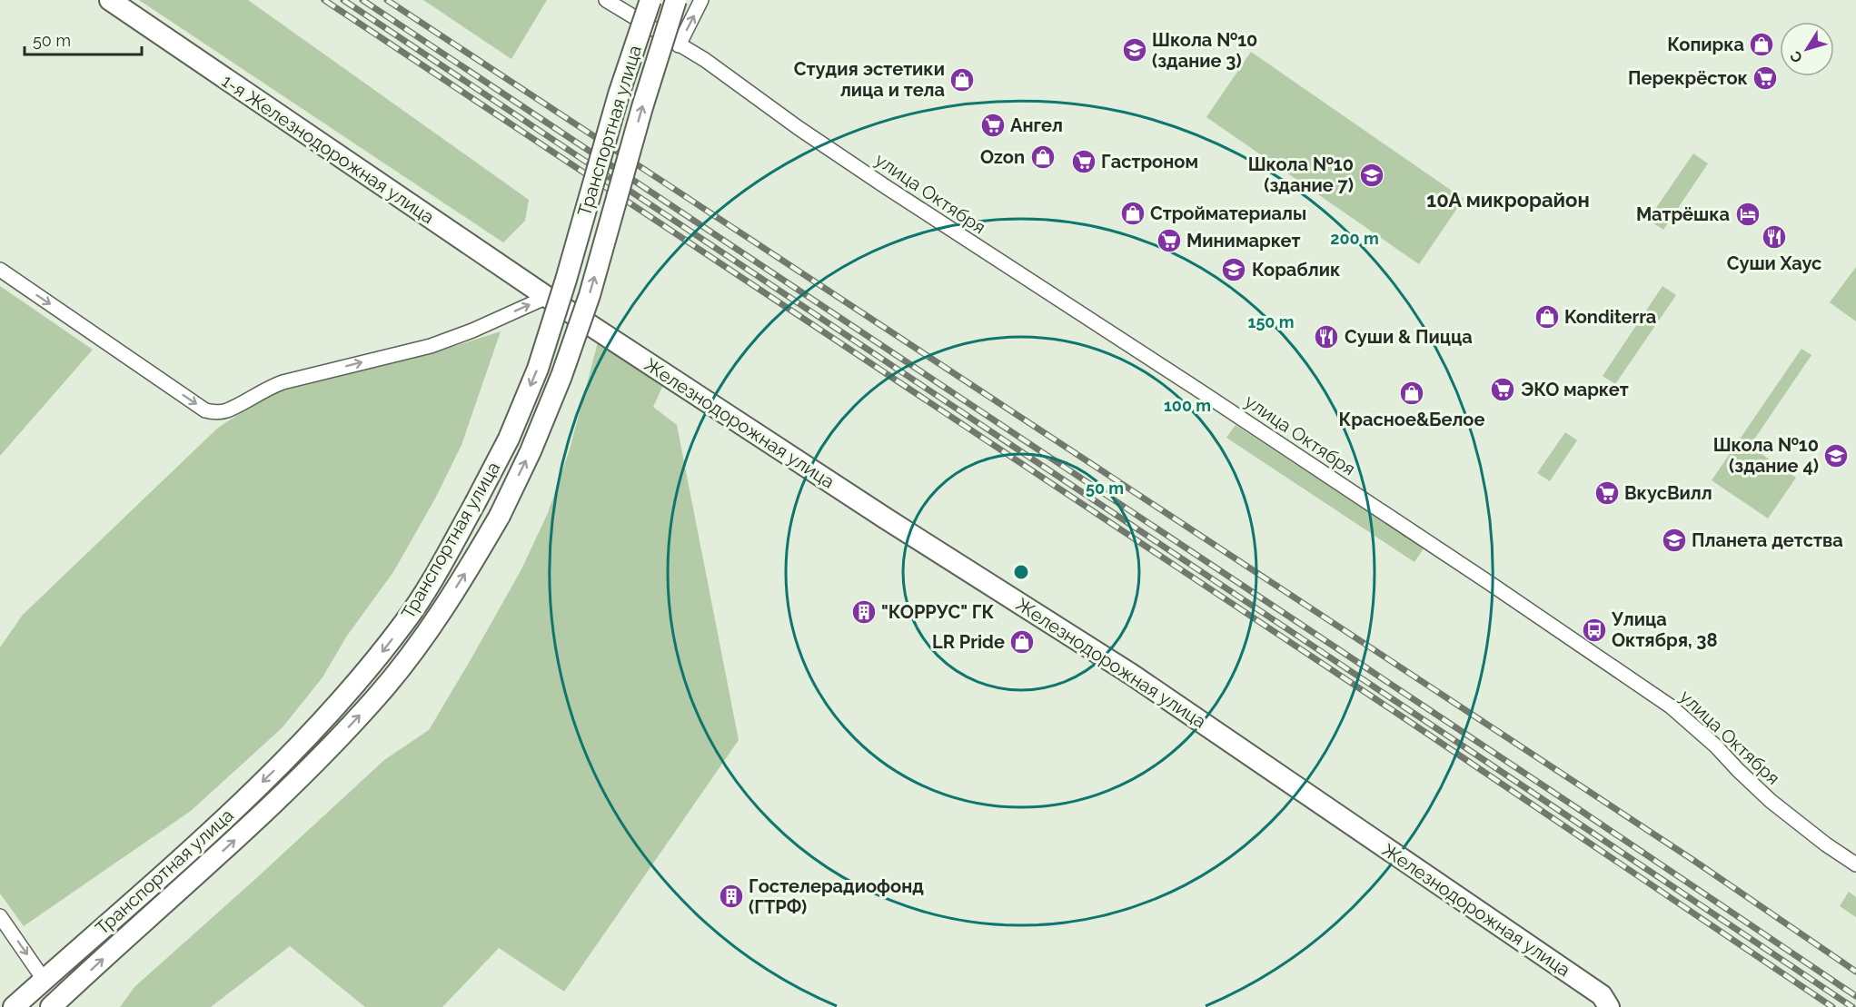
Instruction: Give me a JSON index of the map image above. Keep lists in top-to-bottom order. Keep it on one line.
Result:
{"streets":{"street":["Транспортная улица","1-я Железнодорожная улица","улица Октября","Железнодорожная улица"]},"crossings":[["1-я Железнодорожная улица","Железнодорожная улица"]],"districts":["10А микрорайон"],"places":{"shop":["Копирка","Студия эстетики лица и тела","Ozon","Стройматериалы","Konditerra","Красное&Белое","LR Pride"],"school or university":["Школа №10 (здание 3)","Школа №10 (здание 7)","Кораблик","Школа №10 (здание 4)","Планета детства"],"supermarket":["Перекрёсток","Ангел","Гастроном","Минимаркет","ЭКО маркет","ВкусВилл"],"hotel":["Матрёшка"],"restaurant":["Суши Хаус","Суши & Пицца"],"building":["\"КОРРУС\" ГК","Гостелерадиофонд (ГТРФ)"],"bus stop":["Улица Октября, 38"]},"scale_bar":"50 m","north":"bottom left","rings":["200 m","150 m","100 m","50 m"]}
